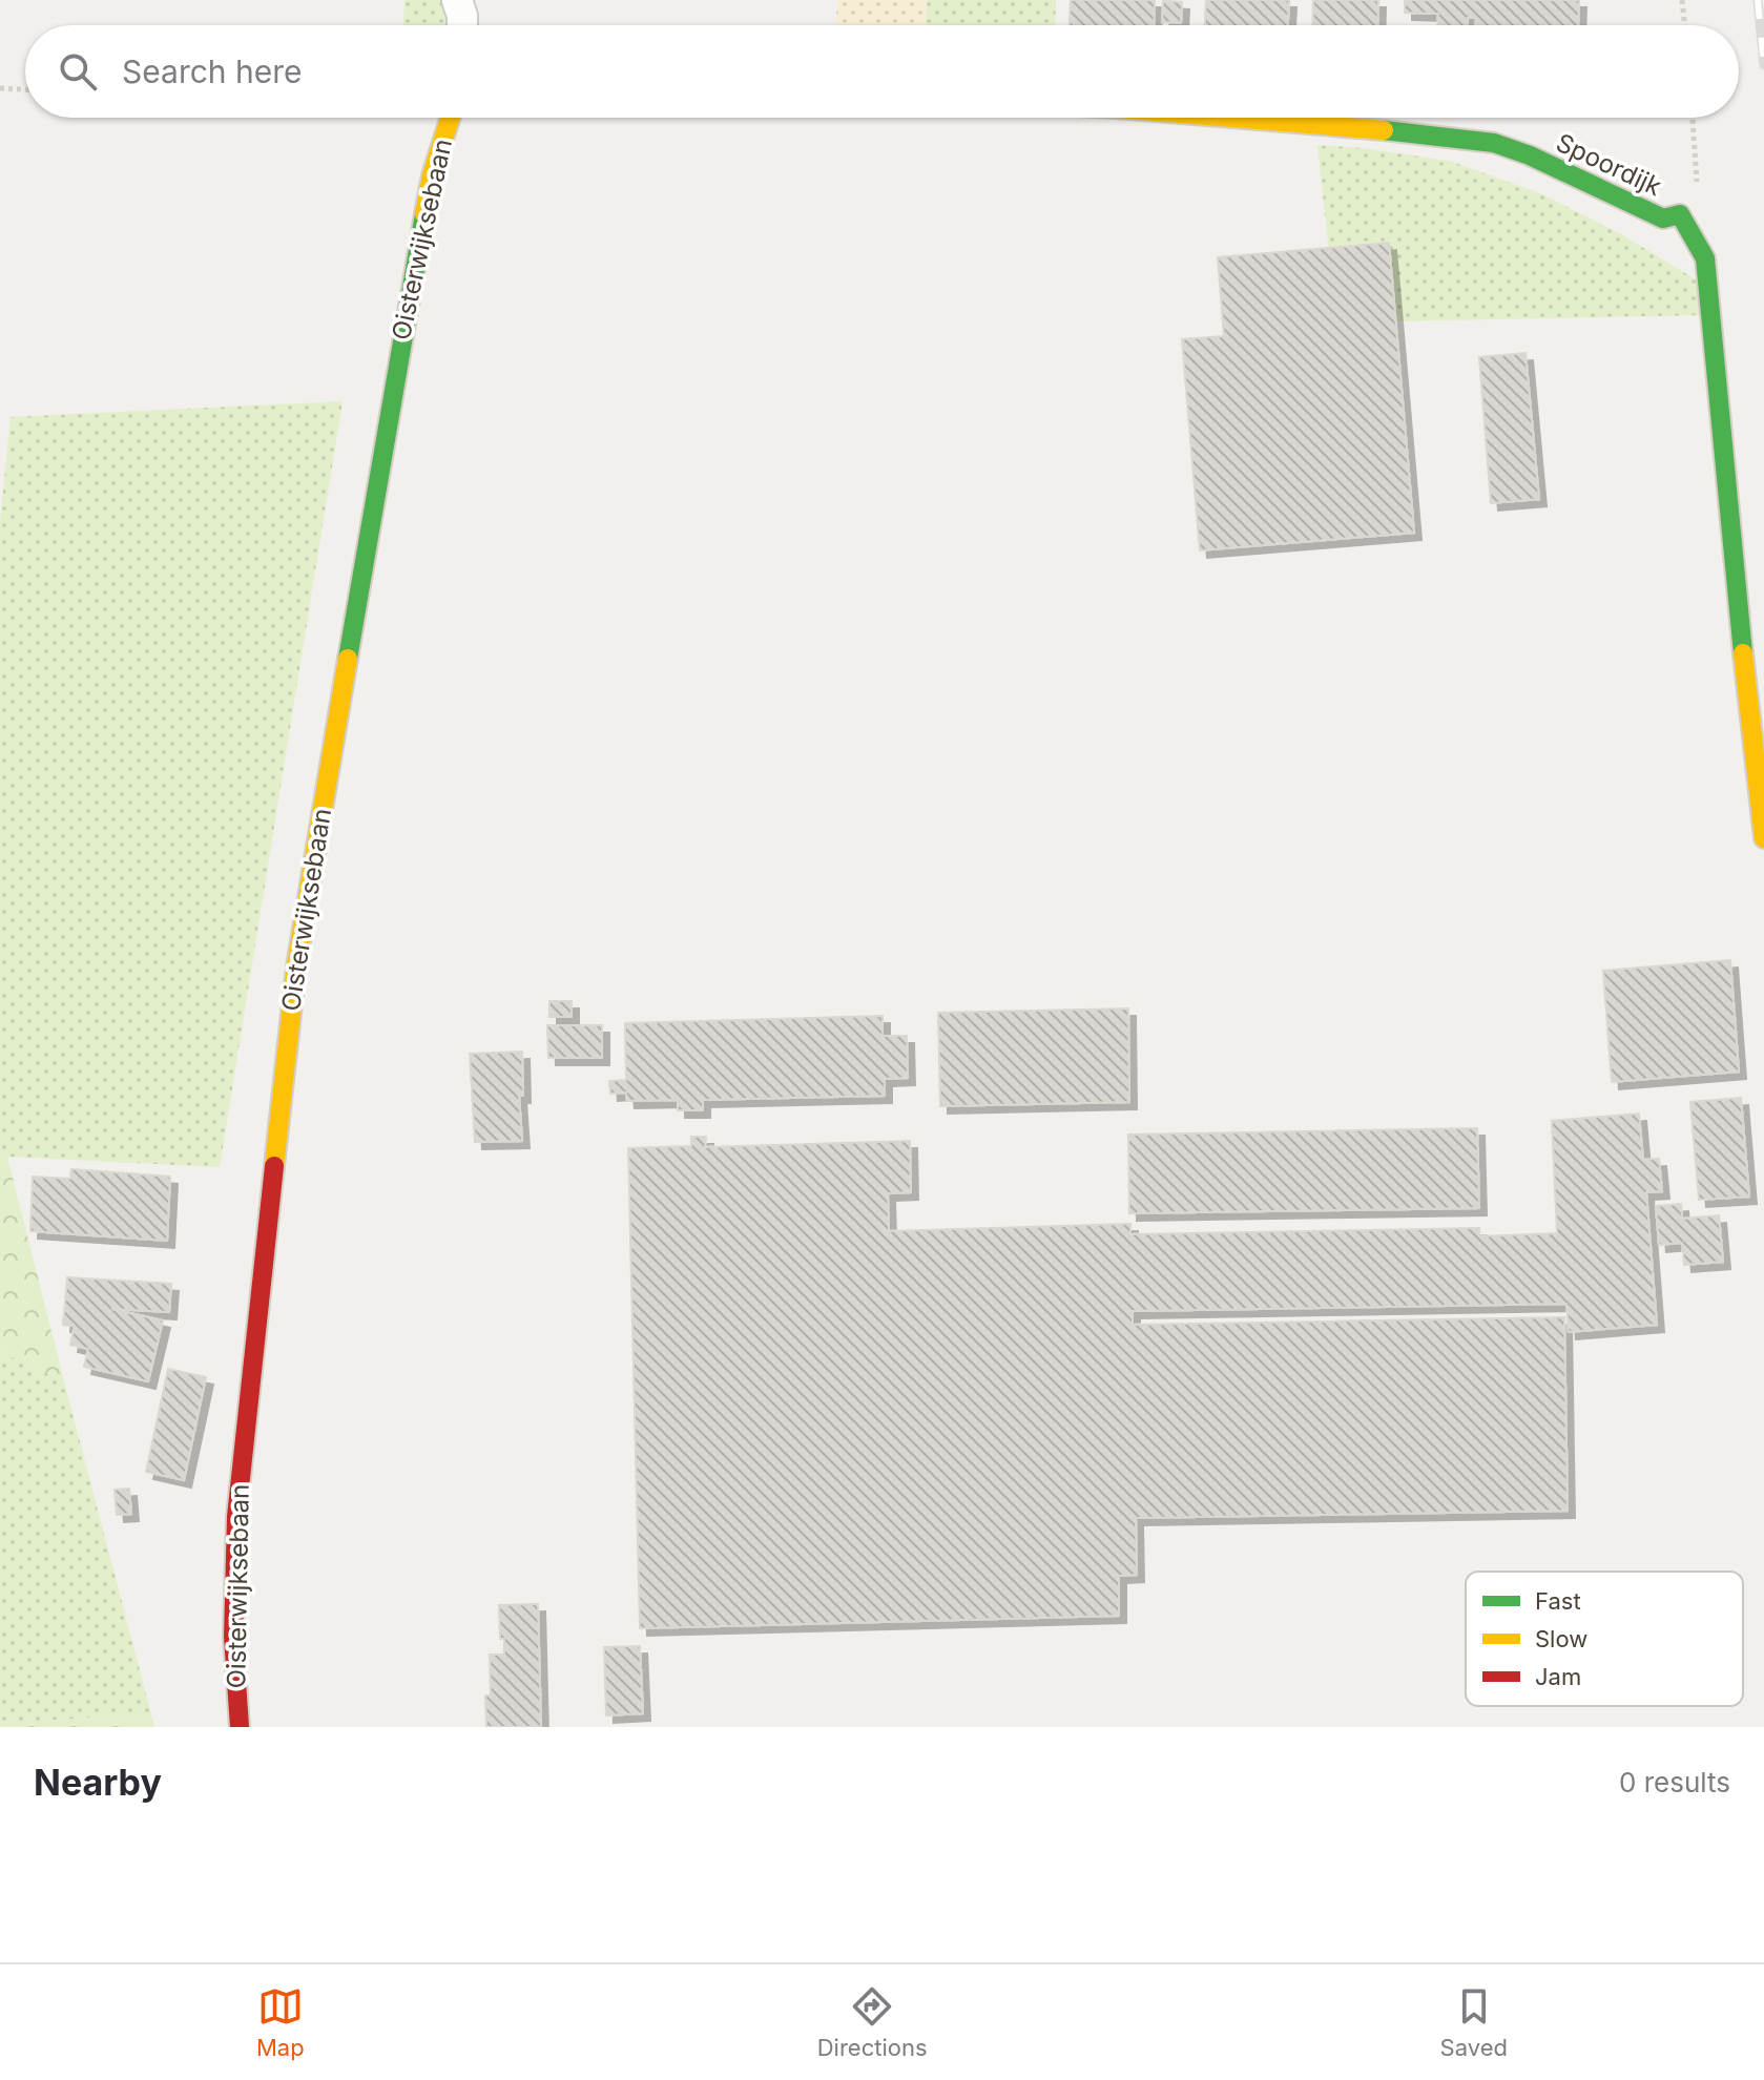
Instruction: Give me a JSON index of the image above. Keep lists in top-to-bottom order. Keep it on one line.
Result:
{"streets":{"street":["Spoordijk","Oisterwijksebaan"]},"legend":["Fast","Slow","Jam"],"page":{"search":"Search here","heading":["Nearby","0 results"],"nav":["Map","Directions","Saved"]}}
